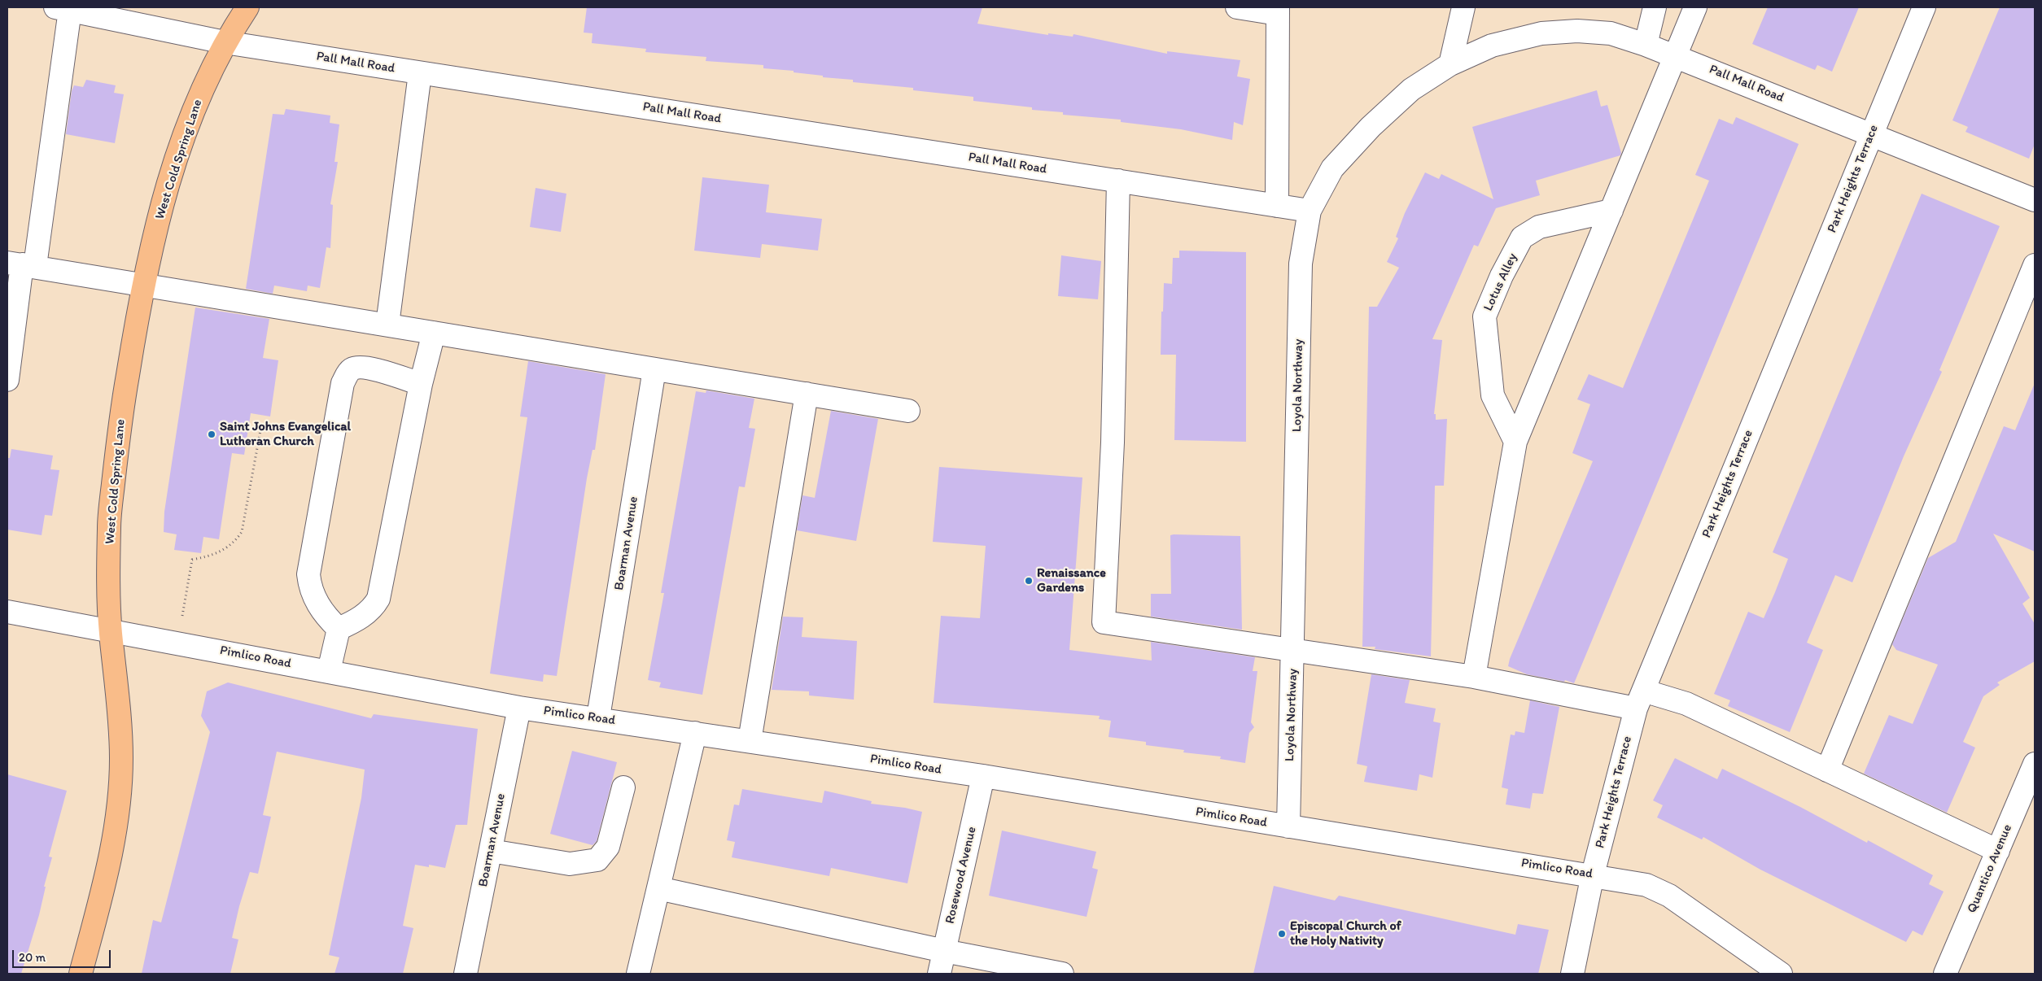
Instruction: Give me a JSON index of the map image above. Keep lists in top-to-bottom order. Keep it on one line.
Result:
{"streets":{"main road":["West Cold Spring Lane"],"street":["Pall Mall Road","Park Heights Terrace","Lotus Alley","Loyola Northway","Boarman Avenue","Pimlico Road","Quantico Avenue","Rosewood Avenue"]},"crossings":[["Pall Mall Road","West Cold Spring Lane"],["Pall Mall Road","Park Heights Terrace"],["Pall Mall Road","Loyola Northway"],["West Cold Spring Lane","Pimlico Road"],["Park Heights Terrace","Pimlico Road"],["Loyola Northway","Pimlico Road"],["Boarman Avenue","Pimlico Road"],["Pimlico Road","Rosewood Avenue"]],"places":["Saint Johns Evangelical Lutheran Church","Renaissance Gardens","Episcopal Church of the Holy Nativity"],"scale_bar":"20 m"}
